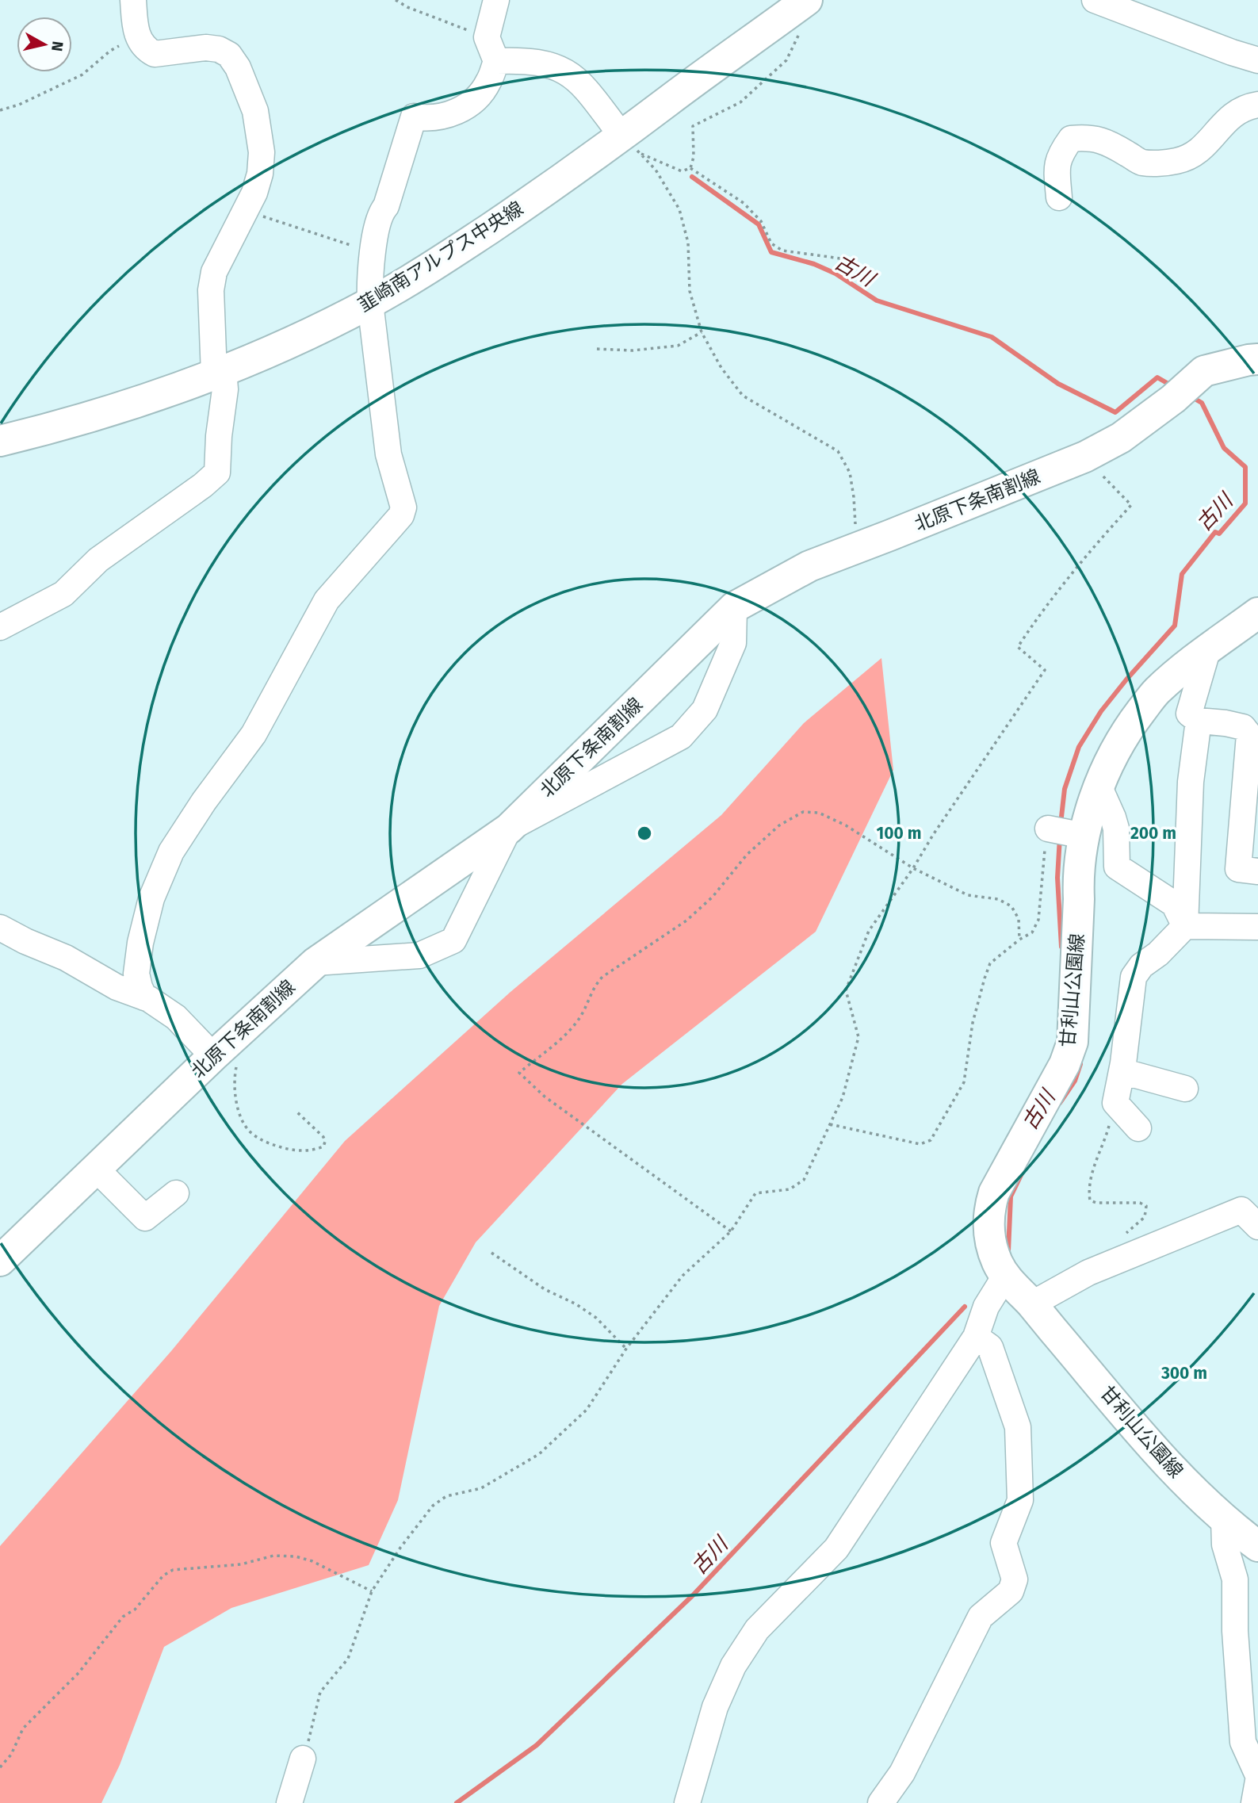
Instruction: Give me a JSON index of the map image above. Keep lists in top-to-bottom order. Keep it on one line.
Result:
{"streets":{"main road":["韮崎南アルプス中央線","北原下条南割線","甘利山公園線"]},"water":["古川"],"north":"right","rings":["100 m","200 m","300 m"]}
